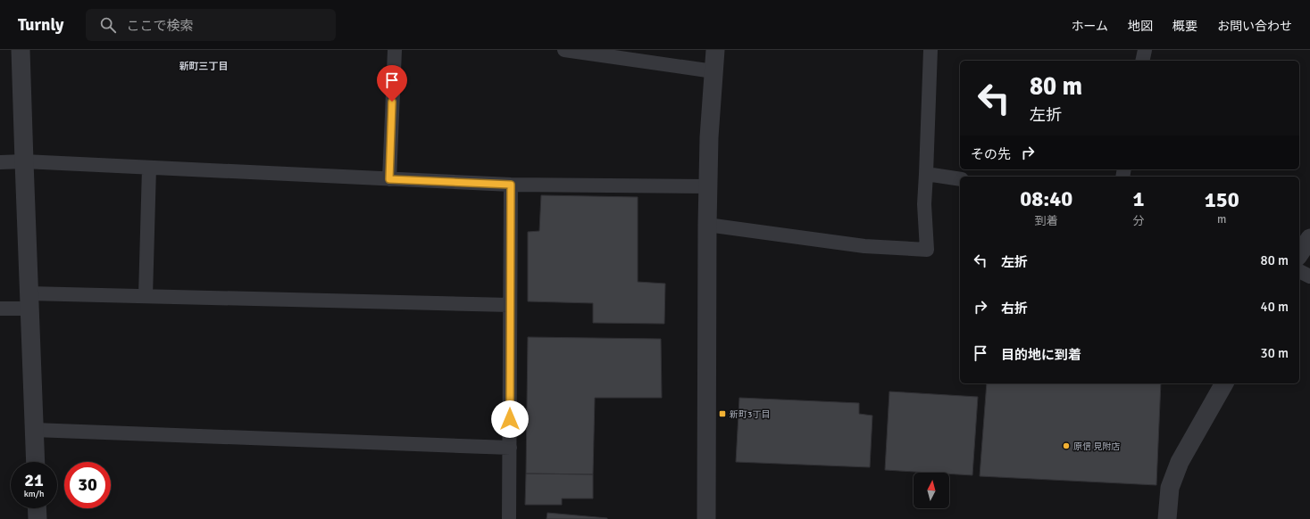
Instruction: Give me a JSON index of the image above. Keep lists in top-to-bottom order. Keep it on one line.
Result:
{"districts":["新町三丁目"],"places":{"transit":["新町3丁目"],"other":["原信 見附店"]},"north":"top","page":{"header":"Turnly","search":"ここで検索","nav":["ホーム","地図","概要","お問い合わせ"],"turn":["80 m","左折"],"then":"その先","eta":["08:40","到着","1","分","150","m"],"list":[{"name":"左折","value":"80 m"},{"name":"右折","value":"40 m"},{"name":"目的地に到着","value":"30 m"}],"speed":"21 km/h","limit":"30"}}
